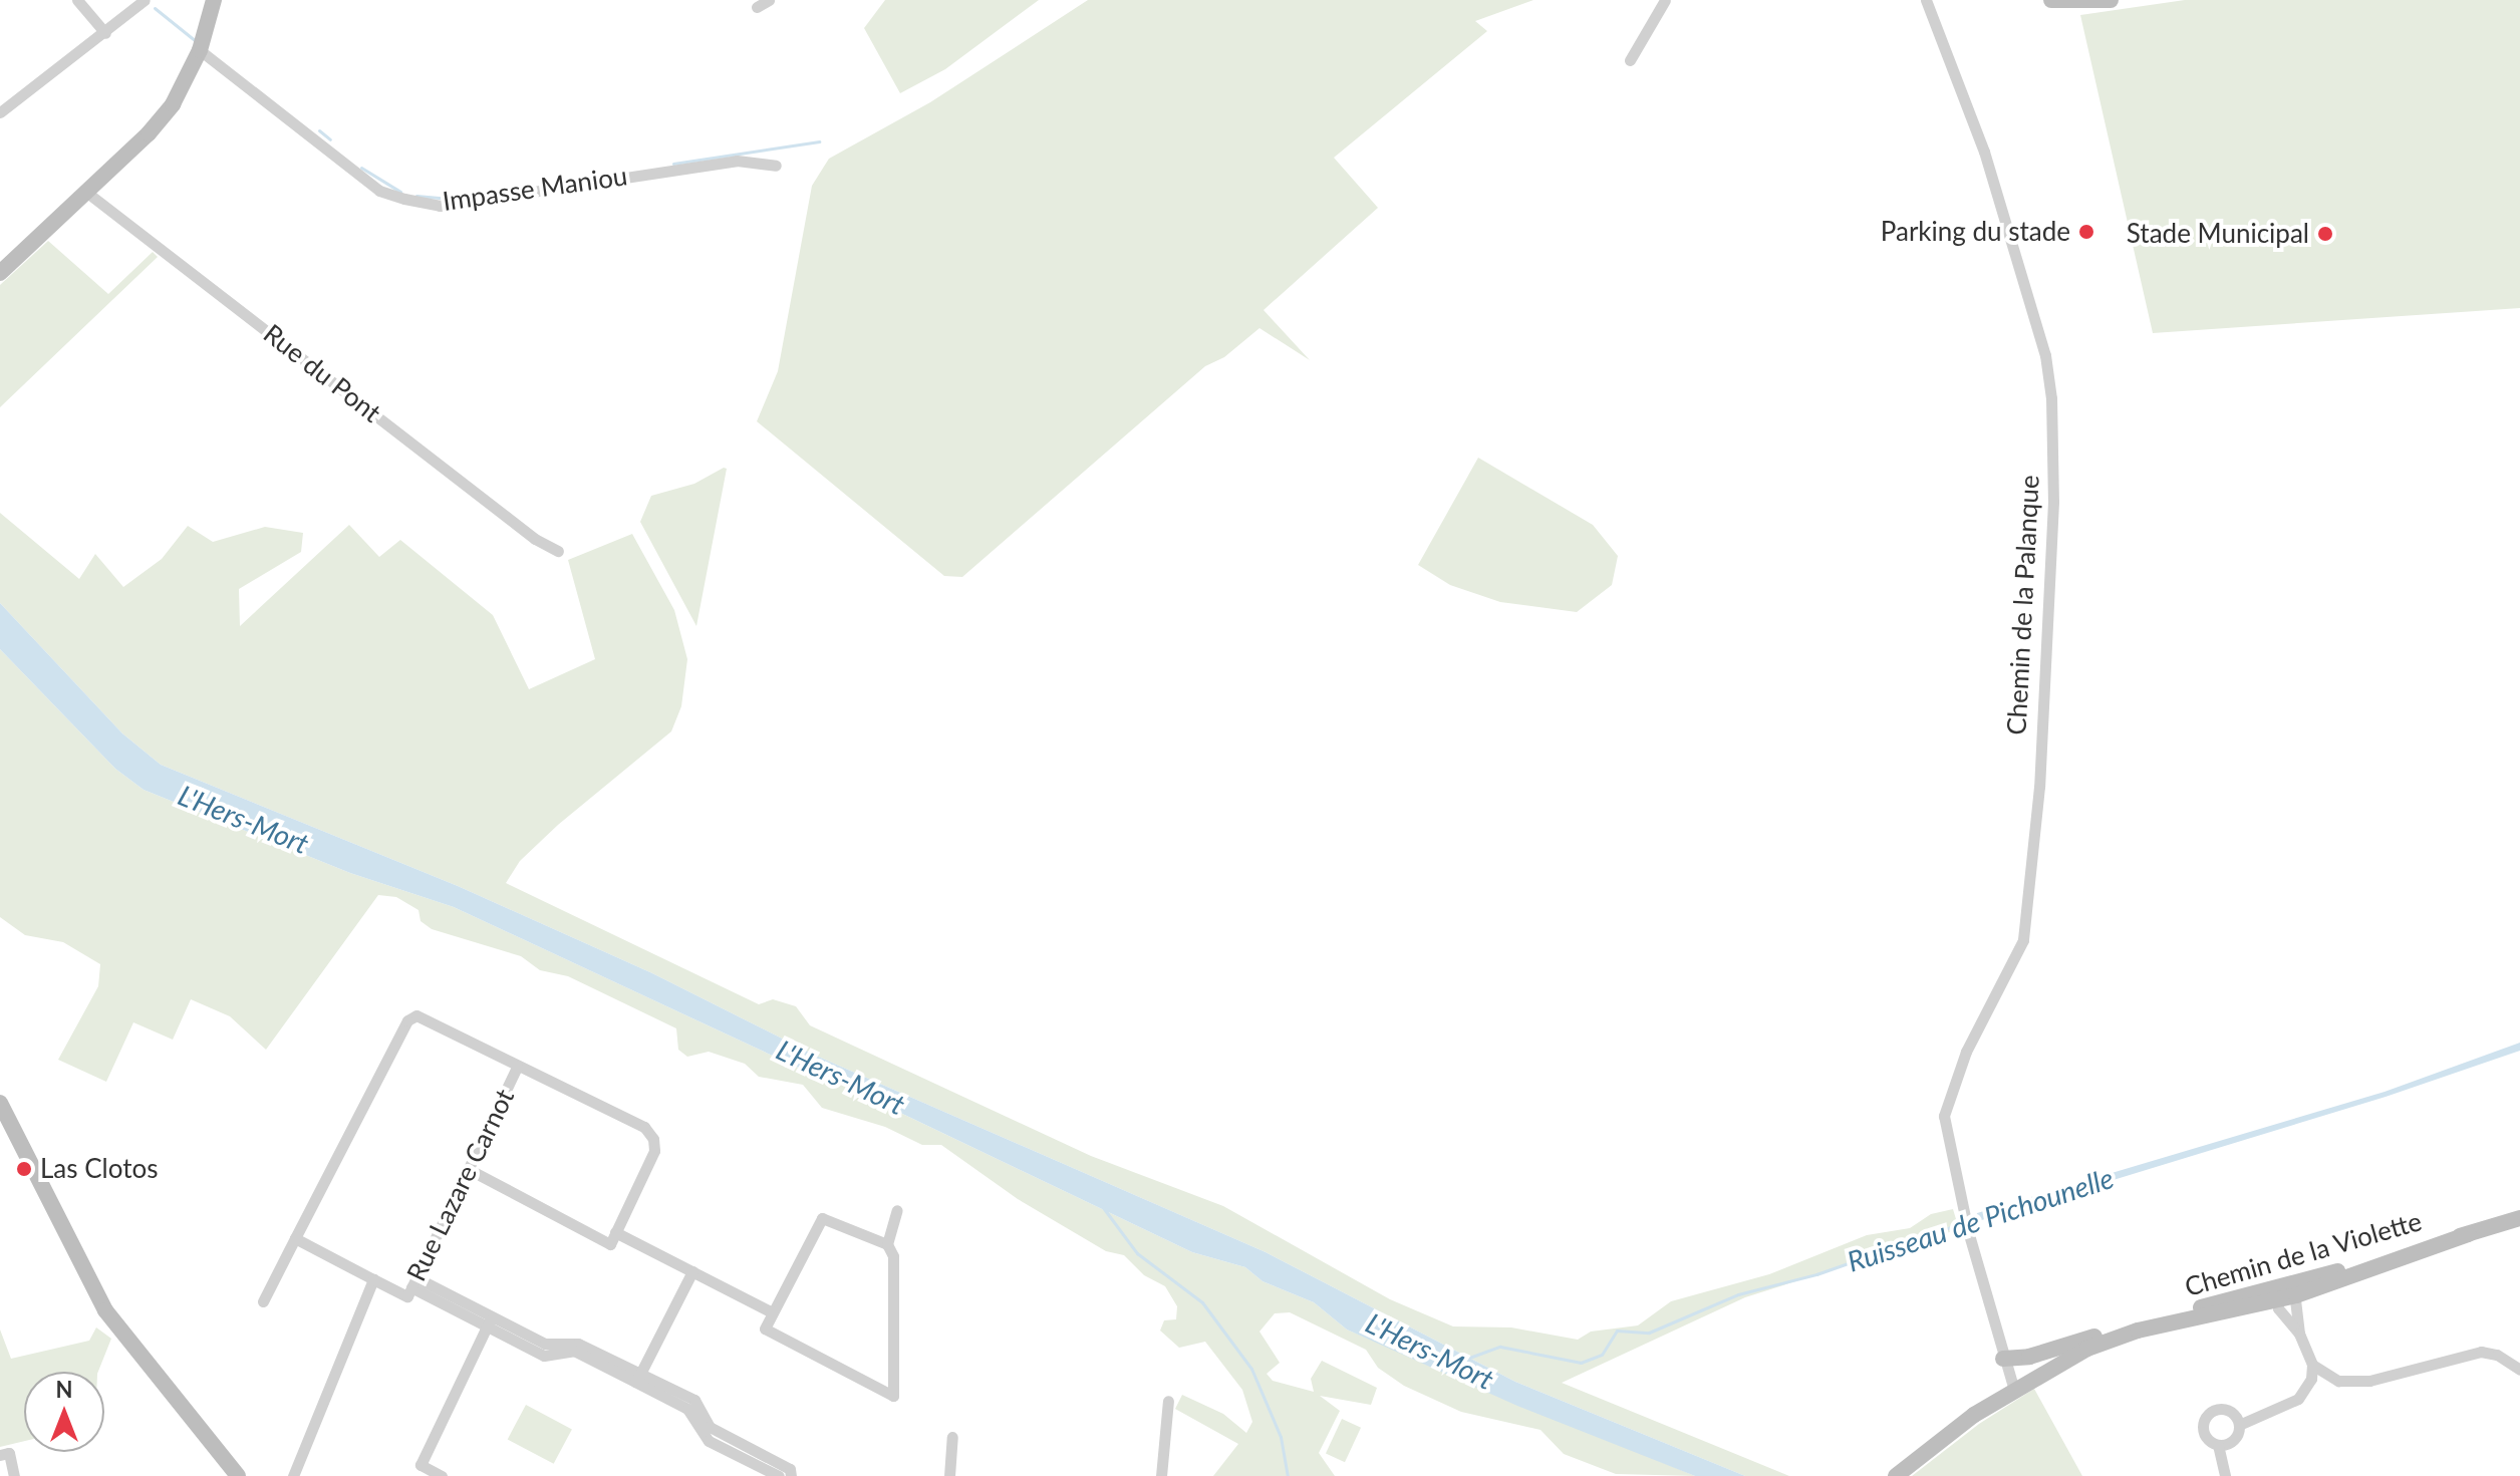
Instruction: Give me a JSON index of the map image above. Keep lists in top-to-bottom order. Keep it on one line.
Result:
{"streets":{"street":["Impasse Maniou","Rue du Pont","Chemin de la Palanque","Rue Lazare Carnot","Chemin de la Violette"]},"crossings":[["Chemin de la Palanque","Chemin de la Violette"]],"water":["L'Hers-Mort","Ruisseau de Pichounelle"],"places":["Parking du stade","Stade Municipal","Las Clotos"],"north":"top"}
